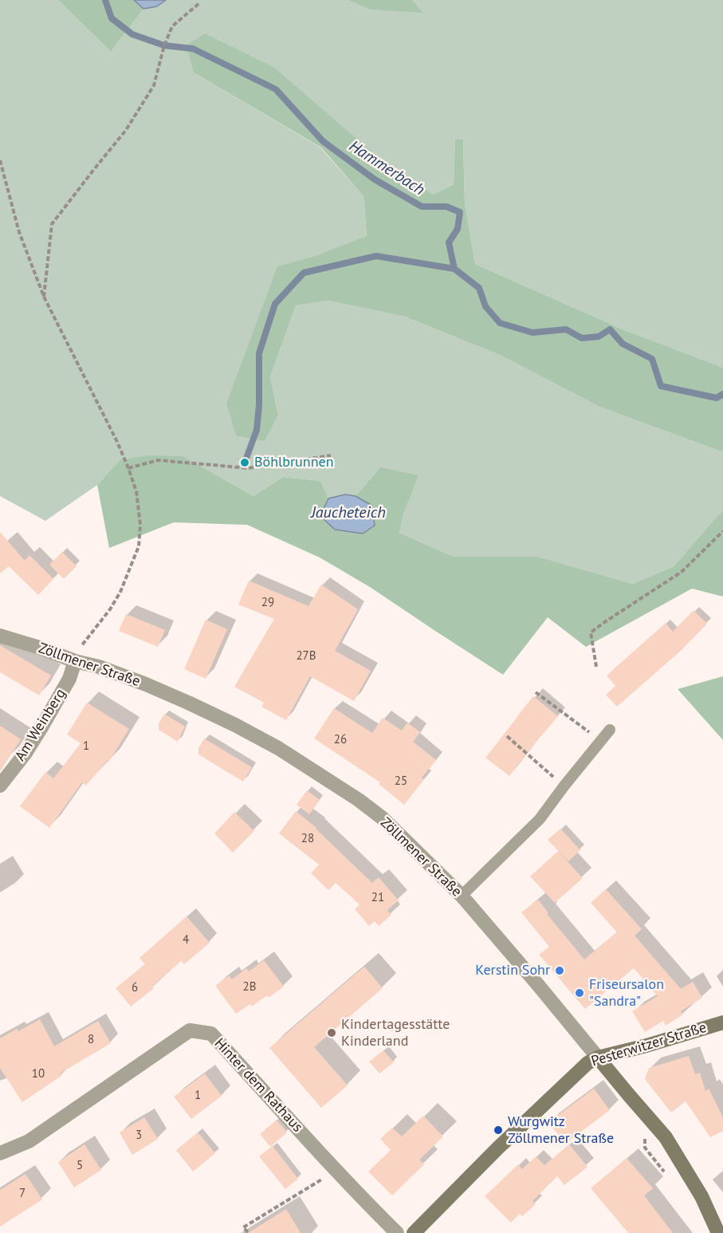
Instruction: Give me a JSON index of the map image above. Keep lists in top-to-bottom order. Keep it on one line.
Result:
{"streets":{"street":["Zöllmener Straße","Am Weinberg","Pesterwitzer Straße","Hinter dem Rathaus"]},"crossings":[["Zöllmener Straße","Am Weinberg"],["Zöllmener Straße","Pesterwitzer Straße"]],"water":["Hammerbach","Jaucheteich"],"places":["Böhlbrunnen","Kerstin Sohr","Friseursalon \"Sandra\"","Kindertagesstätte Kinderland","Wurgwitz Zöllmener Straße"],"house_numbers":["29","27B","26","1","25","28","21","4","2B","6","8","10","1","3","5","7"]}
